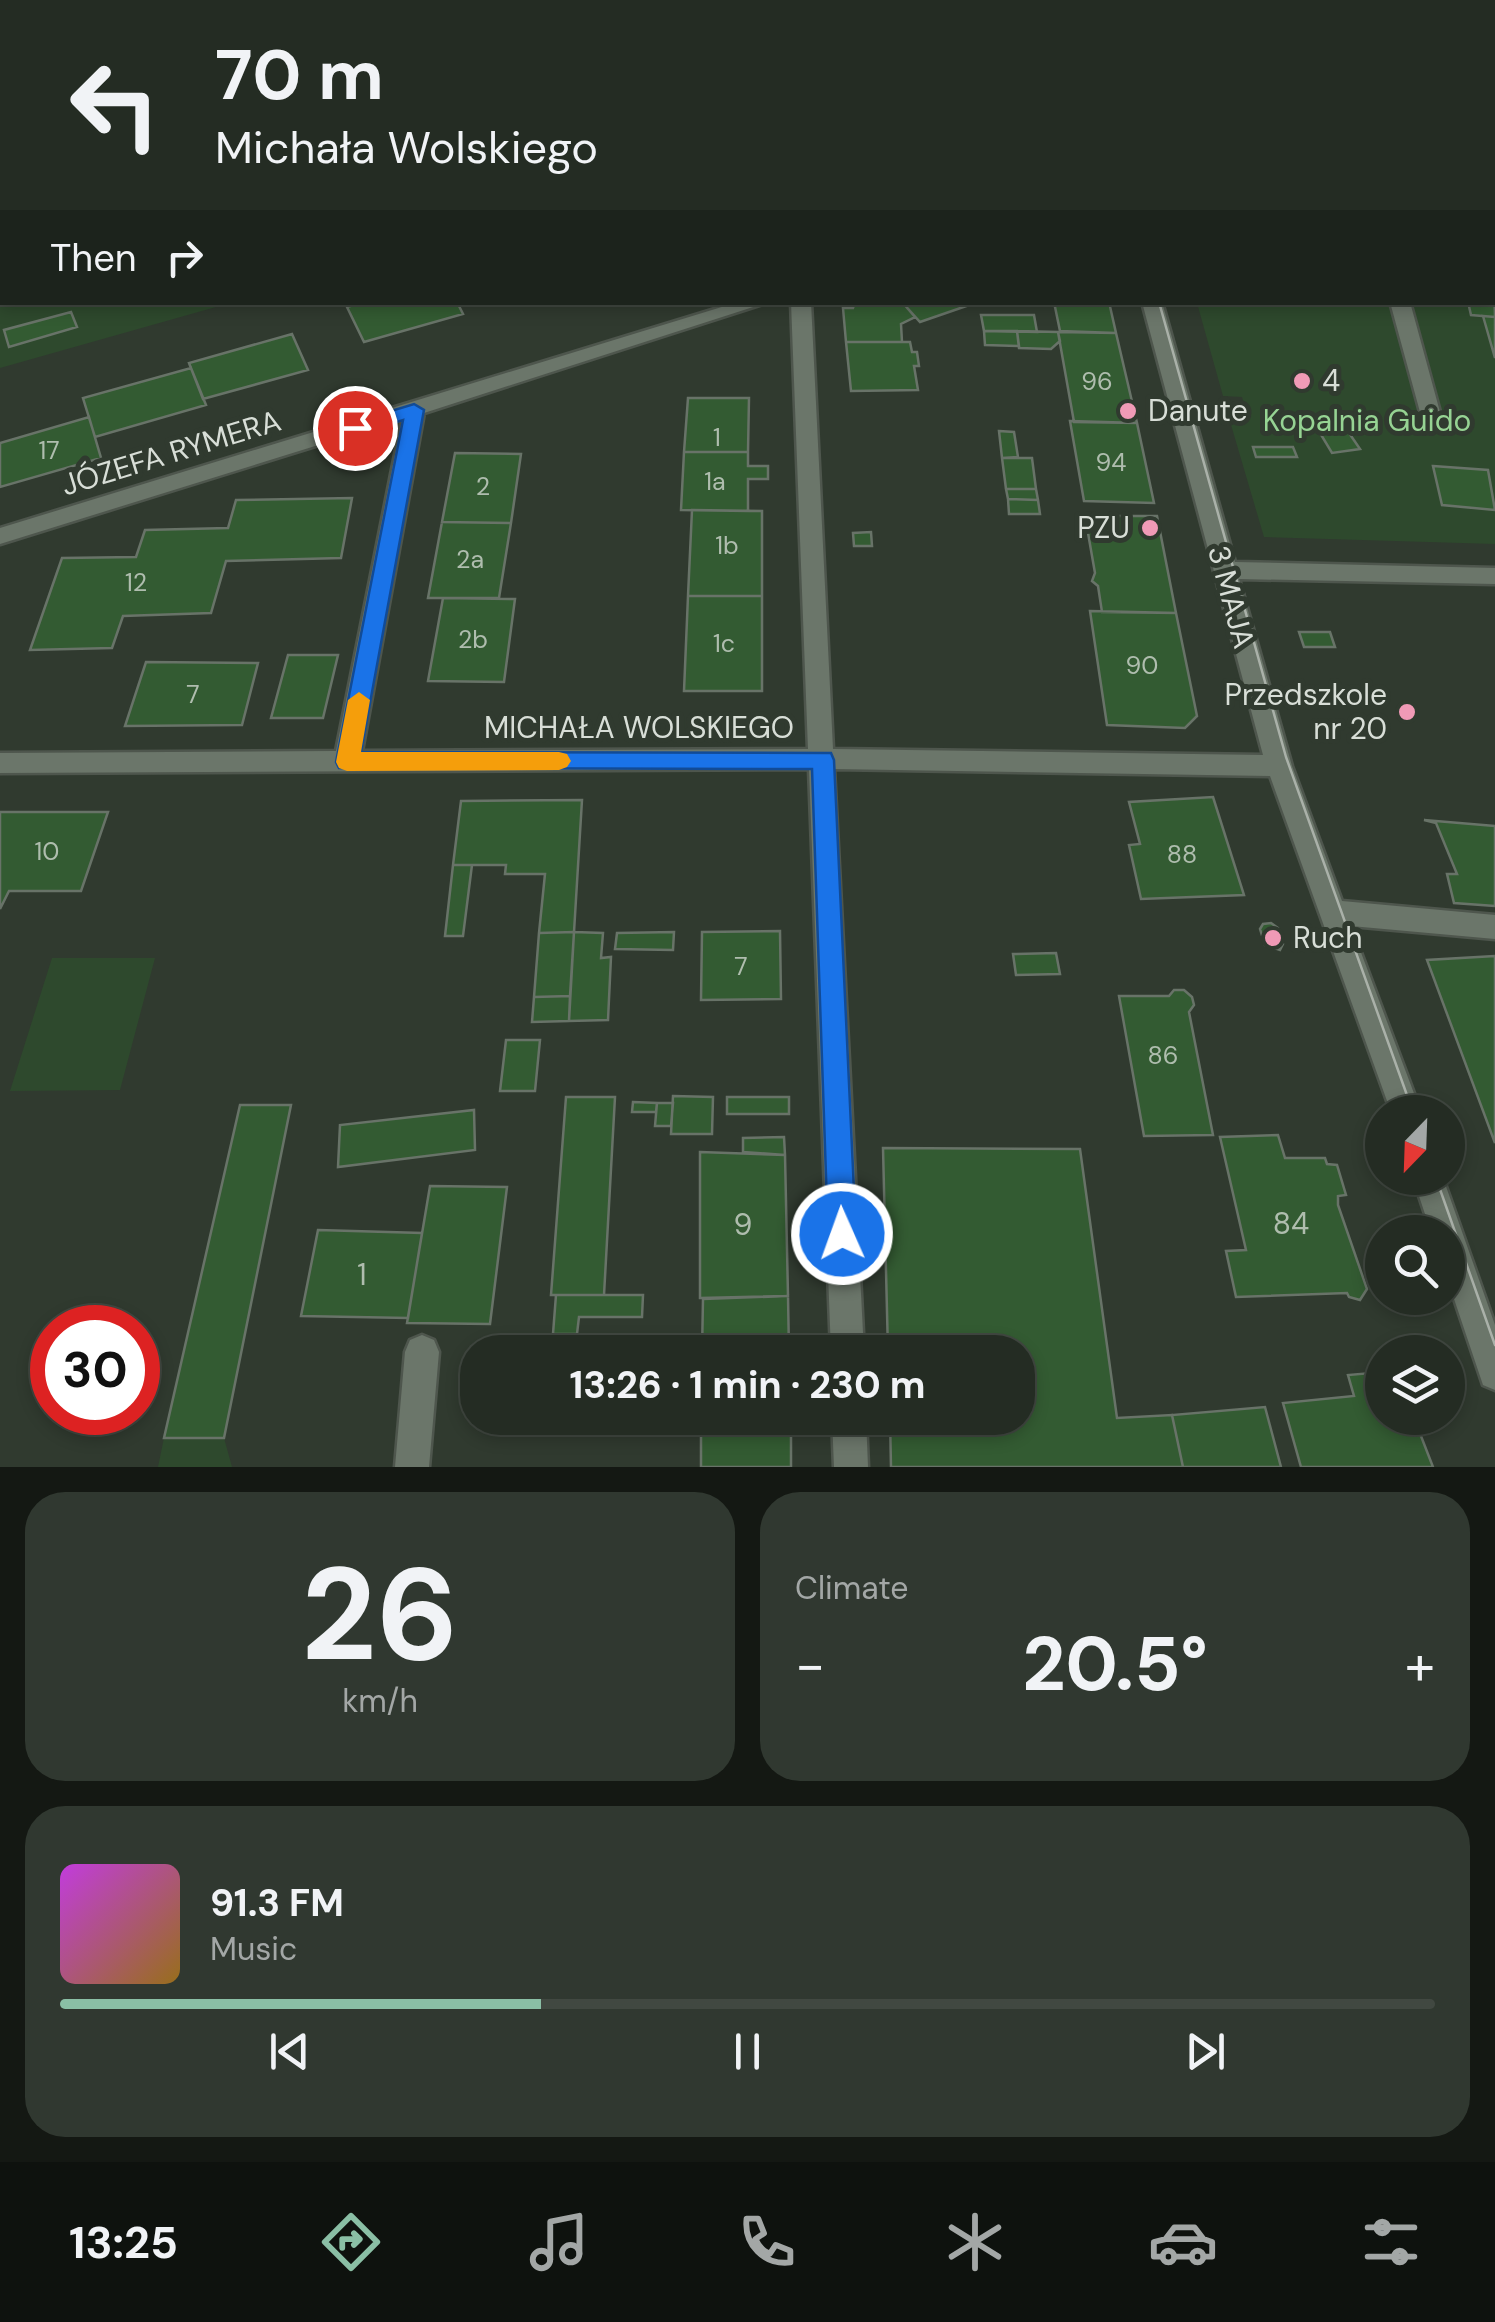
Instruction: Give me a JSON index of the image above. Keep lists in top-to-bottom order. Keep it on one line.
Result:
{"streets":{"street":["JÓZEFA RYMERA","3 MAJA","MICHAŁA WOLSKIEGO"]},"crossings":[["3 MAJA","MICHAŁA WOLSKIEGO"]],"parks":["Kopalnia Guido"],"places":["4","Danute","PZU","Przedszkole nr 20","Ruch"],"house_numbers":["96","1","17","94","1a","2","1b","2a","12","2b","1c","90","7","10","88","7","86","84","9","1"],"north":"bottom left","page":{"turn":["70 m","Michała Wolskiego"],"then":"Then","limit":"30","trip":"13:26 · 1 min · 230 m","tile":[["26","km/h"],"Climate"],"heat":["−","20.5°","+"],"song":["91.3 FM","Music"],"tabs":"13:25"}}
